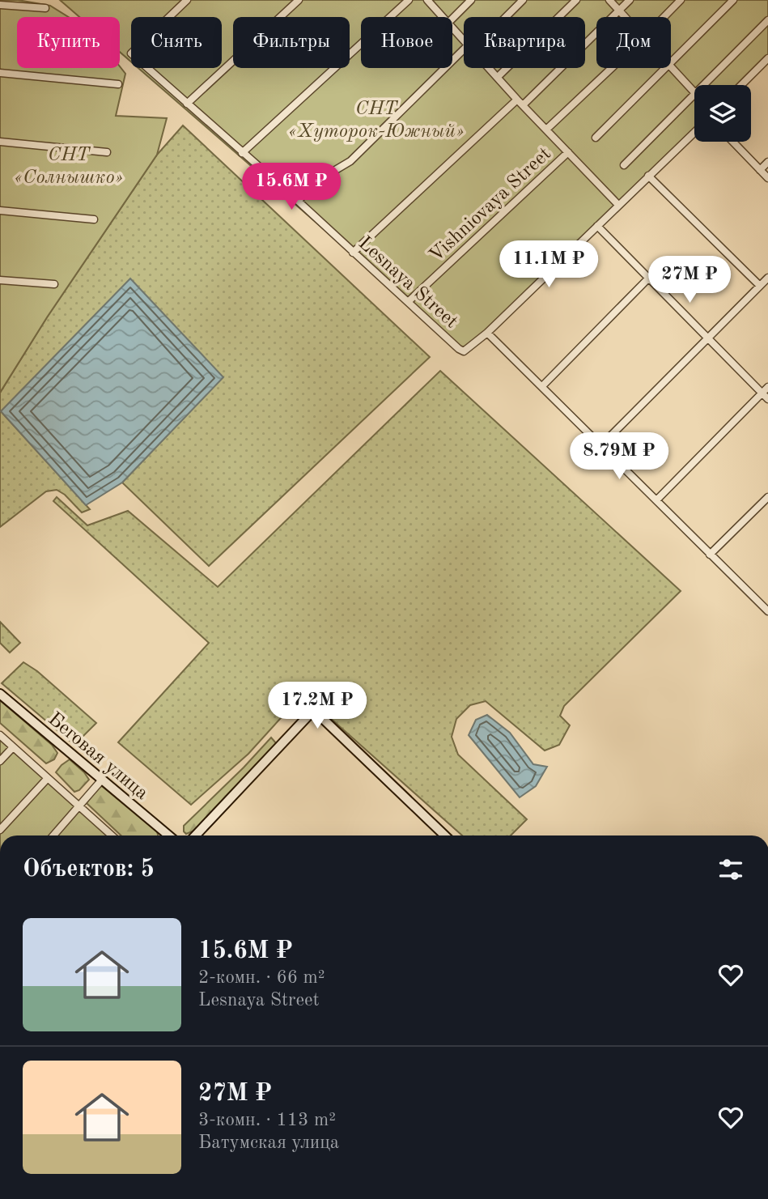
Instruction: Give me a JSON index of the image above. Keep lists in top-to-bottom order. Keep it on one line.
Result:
{"streets":{"street":["Vishniovaya Street","Lesnaya Street","Беговая улица"]},"crossings":[["Vishniovaya Street","Lesnaya Street"]],"parks":["СНТ «Хуторок-Южный»","СНТ «Солнышко»"],"page":{"chip":["Купить","Снять","Фильтры","Новое","Квартира","Дом"],"price":["15.6M ₽","11.1M ₽","27M ₽","8.79M ₽","17.2M ₽"],"heading":"Объектов: 5","list":[{"name":"15.6M ₽","note":"2-комн. · 66 m² · Lesnaya Street"},{"name":"27M ₽","note":"3-комн. · 113 m² · Батумская улица"}]}}
